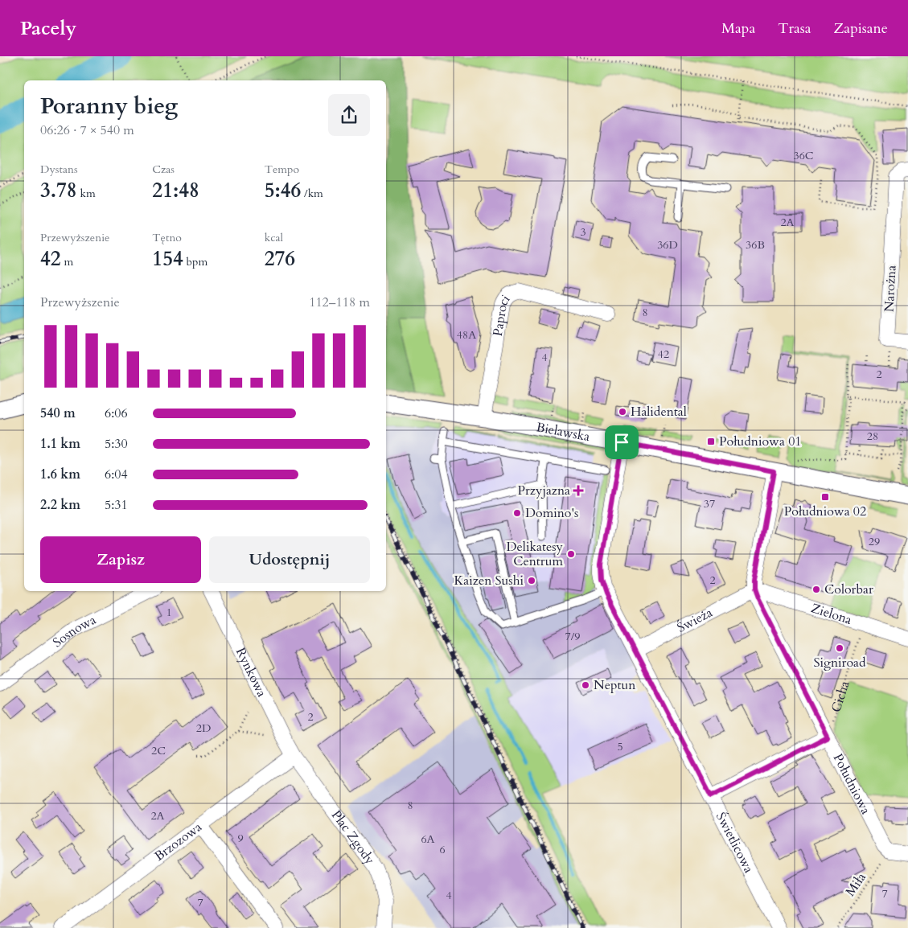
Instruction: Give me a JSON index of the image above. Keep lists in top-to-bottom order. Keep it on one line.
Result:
{"streets":{"street":["Narożna","Paproci","Bielawska","Zielona","Świeża","Sosnowa","Rynkowa","Południowa","Plac Zgody","Brzozowa","Świetlicowa"],"path":["Cicha","Miła"]},"crossings":[["Paproci","Bielawska"],["Bielawska","Południowa"],["Bielawska","Świetlicowa"],["Zielona","Świeża"],["Zielona","Cicha"],["Zielona","Południowa"],["Świeża","Południowa"],["Świeża","Świetlicowa"],["Rynkowa","Plac Zgody"],["Rynkowa","Brzozowa"],["Cicha","Południowa"],["Południowa","Miła"],["Plac Zgody","Brzozowa"]],"places":{"other":["Halidental","Domino's","Delikatesy Centrum","Kaizen Sushi","Colorbar","Signiroad","Neptun"],"transit":["Południowa 01","Południowa 02"],"health":["Przyjazna"]},"house_numbers":["36C","2A","3","36D","36B","8","48A","42","4","2","28","37","29","2","1","7/9","2","2D","5","2C","8","2A","9","6A","6","7","4","7"],"page":{"header":"Pacely","nav":["Mapa","Trasa","Zapisane"],"heading":["Poranny bieg","06:26 · 7 × 540 m"],"stats":[["Dystans","3.78 km"],["Czas","21:48"],["Tempo","5:46 /km"],["Przewyższenie","42 m"],["Tętno","154 bpm"],["kcal","276"]],"chart":["Przewyższenie","112–118 m"],"list":[{"name":"540 m","note":"6:06"},{"name":"1.1 km","note":"5:30"},{"name":"1.6 km","note":"6:04"},{"name":"2.2 km","note":"5:31"}],"buttons":["Zapisz","Udostępnij"]}}
